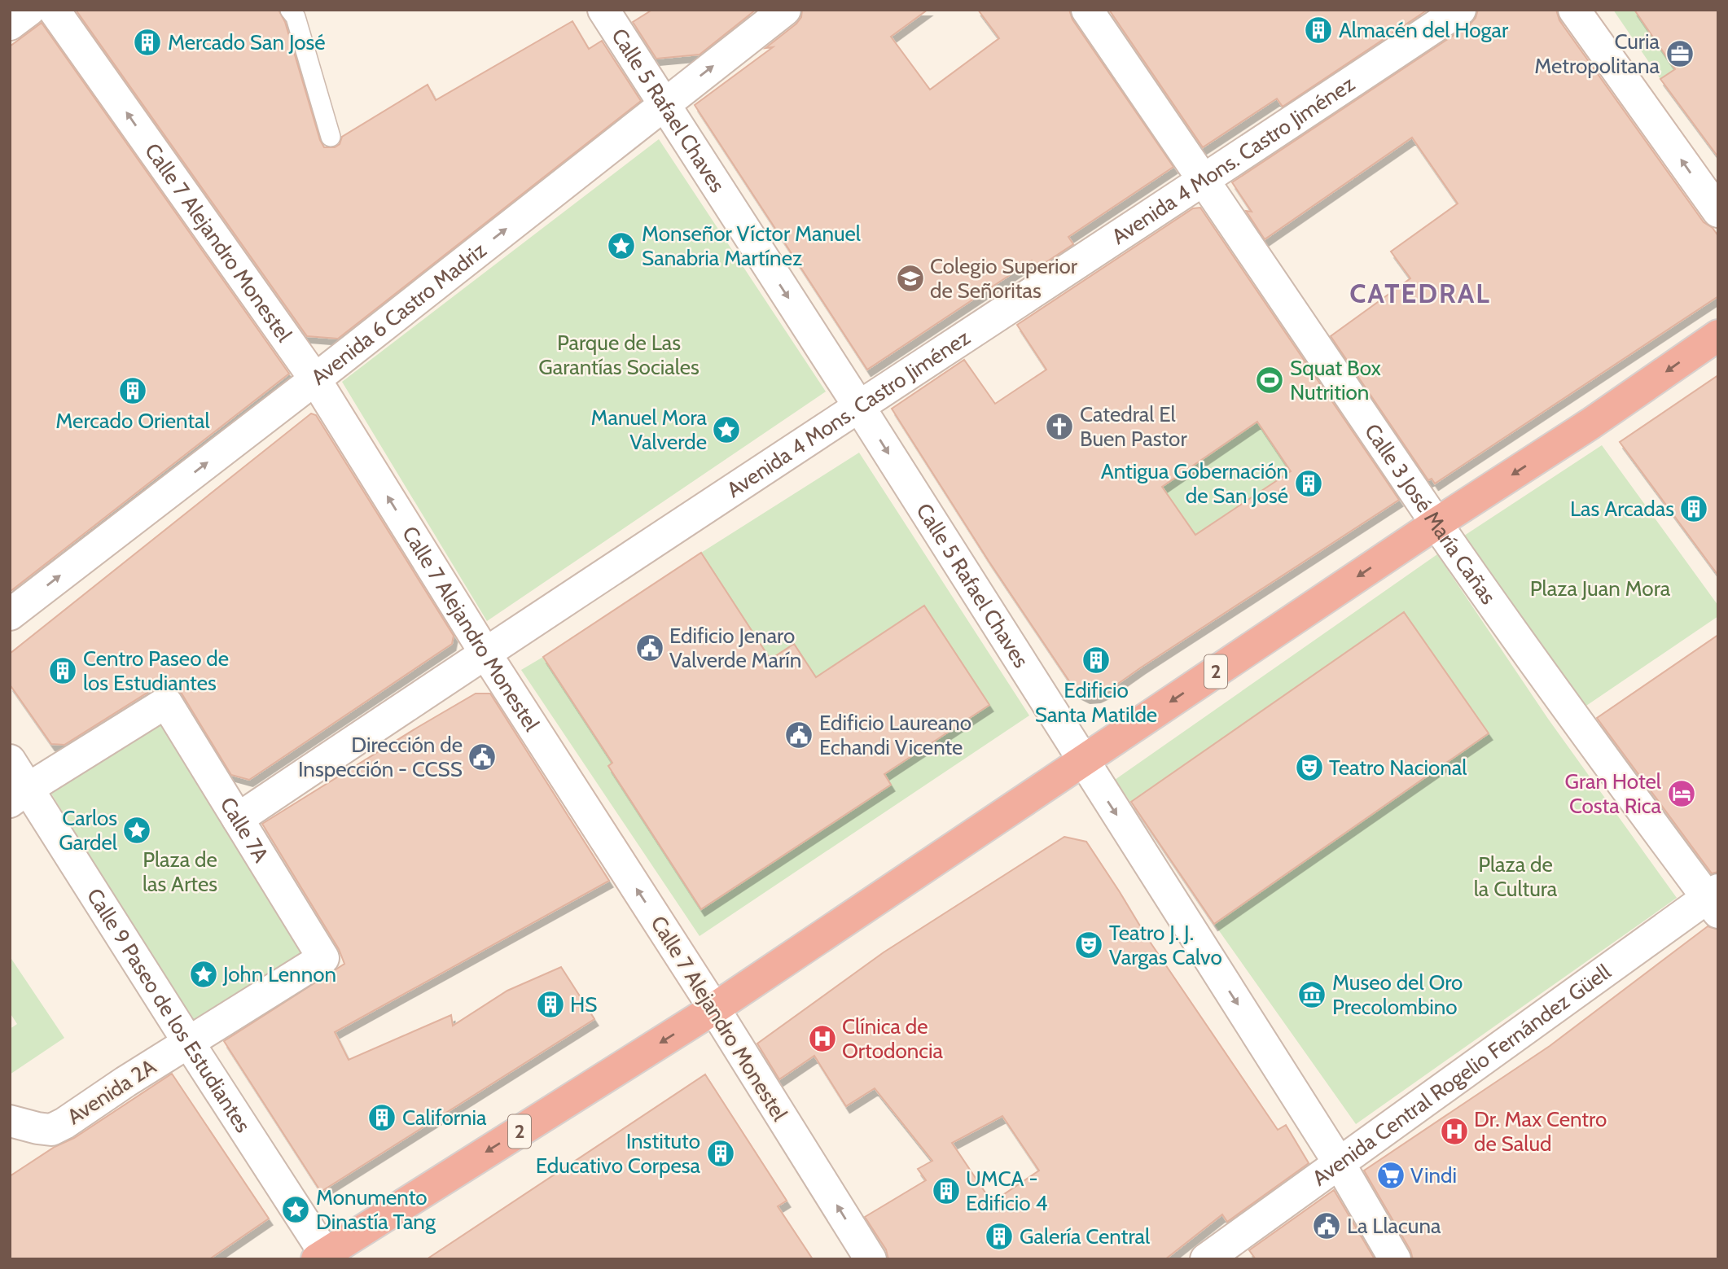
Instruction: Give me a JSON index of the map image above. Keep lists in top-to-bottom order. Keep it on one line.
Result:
{"streets":{"highway":["2"],"street":["Calle 5 Rafael Chaves","Avenida 4 Mons. Castro Jiménez","Calle 7 Alejandro Monestel","Avenida 6 Castro Madriz","Calle 3 José María Cañas","Calle 7A","Calle 9 Paseo de los Estudiantes","Avenida Central Rogelio Fernández Güell","Avenida 2A"]},"crossings":[["Calle 5 Rafael Chaves","Avenida 4 Mons. Castro Jiménez"],["Calle 5 Rafael Chaves","Avenida 6 Castro Madriz"],["Calle 5 Rafael Chaves","2"],["Calle 5 Rafael Chaves","Avenida Central Rogelio Fernández Güell"],["Avenida 4 Mons. Castro Jiménez","Calle 7 Alejandro Monestel"],["Avenida 4 Mons. Castro Jiménez","Calle 3 José María Cañas"],["Avenida 4 Mons. Castro Jiménez","Calle 7A"],["Calle 7 Alejandro Monestel","Avenida 6 Castro Madriz"],["Calle 7 Alejandro Monestel","2"],["Calle 3 José María Cañas","2"],["Calle 3 José María Cañas","Avenida Central Rogelio Fernández Güell"],["2","Calle 9 Paseo de los Estudiantes"],["Calle 7A","Calle 9 Paseo de los Estudiantes"],["Calle 7A","Avenida 2A"],["Calle 9 Paseo de los Estudiantes","Avenida 2A"]],"one_way":["Calle 5 Rafael Chaves","Calle 7 Alejandro Monestel","Avenida 6 Castro Madriz"],"districts":["CATEDRAL"],"parks":["Parque de Las Garantías Sociales","Plaza Juan Mora","Plaza de las Artes","Plaza de la Cultura"],"places":{"building":["Almacén del Hogar","Mercado San José","Mercado Oriental","Antigua Gobernación de San José","Las Arcadas","Edificio Santa Matilde","Centro Paseo de los Estudiantes","HS","California","Instituto Educativo Corpesa","UMCA - Edificio 4","Galería Central"],"office":["Curia Metropolitana"],"place":["Monseñor Víctor Manuel Sanabria Martínez","Manuel Mora Valverde","Carlos Gardel","John Lennon","Monumento Dinastía Tang"],"school or university":["Colegio Superior de Señoritas"],"sports":["Squat Box Nutrition"],"church":["Catedral El Buen Pastor"],"public building":["Edificio Jenaro Valverde Marín","Edificio Laureano Echandi Vicente","Dirección de Inspección - CCSS","La Llacuna"],"theatre":["Teatro Nacional","Teatro J. J. Vargas Calvo"],"hotel":["Gran Hotel Costa Rica"],"museum":["Museo del Oro Precolombino"],"hospital":["Clínica de Ortodoncia","Dr. Max Centro de Salud"],"supermarket":["Vindi"]}}
